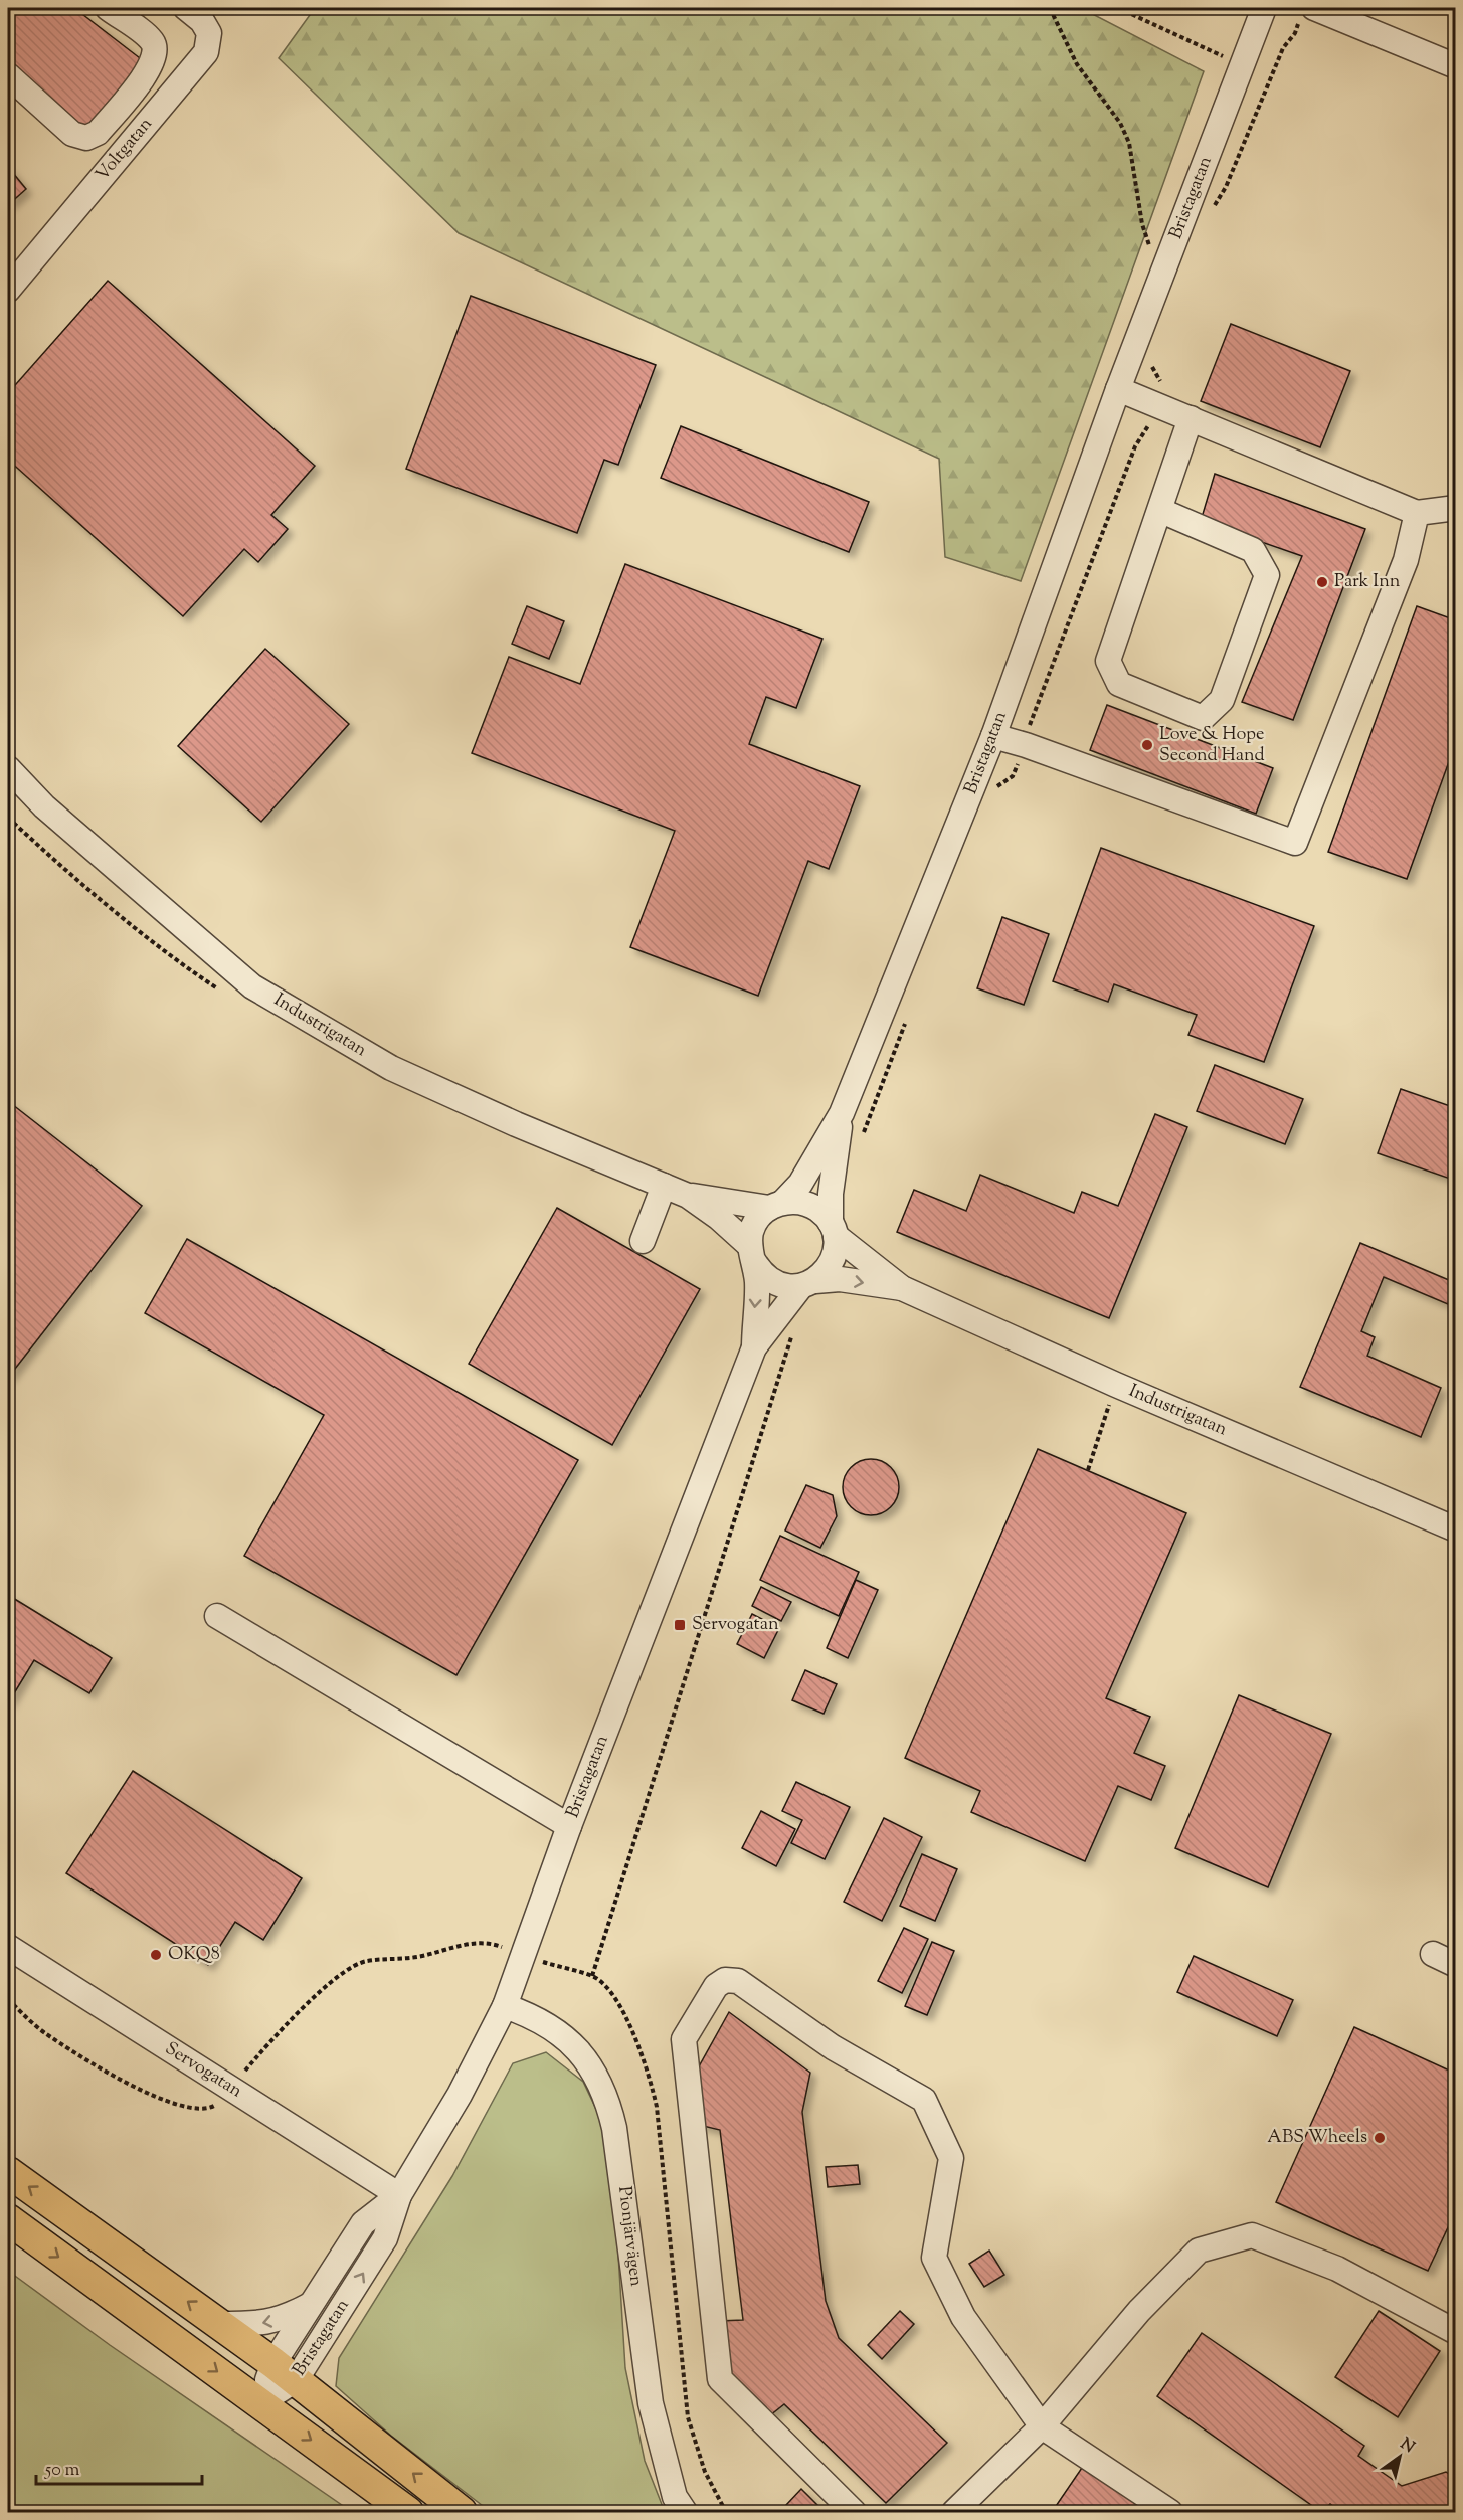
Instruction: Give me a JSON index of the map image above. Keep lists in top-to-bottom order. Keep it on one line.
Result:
{"streets":{"street":["Voltgatan","Bristagatan","Industrigatan","Servogatan","Pionjärvägen"]},"crossings":[["Bristagatan","Industrigatan"],["Bristagatan","Servogatan"],["Bristagatan","Pionjärvägen"]],"places":{"other":["Park Inn","Love & Hope Second Hand","OKQ8","ABS Wheels"],"transit":["Servogatan"]},"scale_bar":"50 m","north":"top right"}
